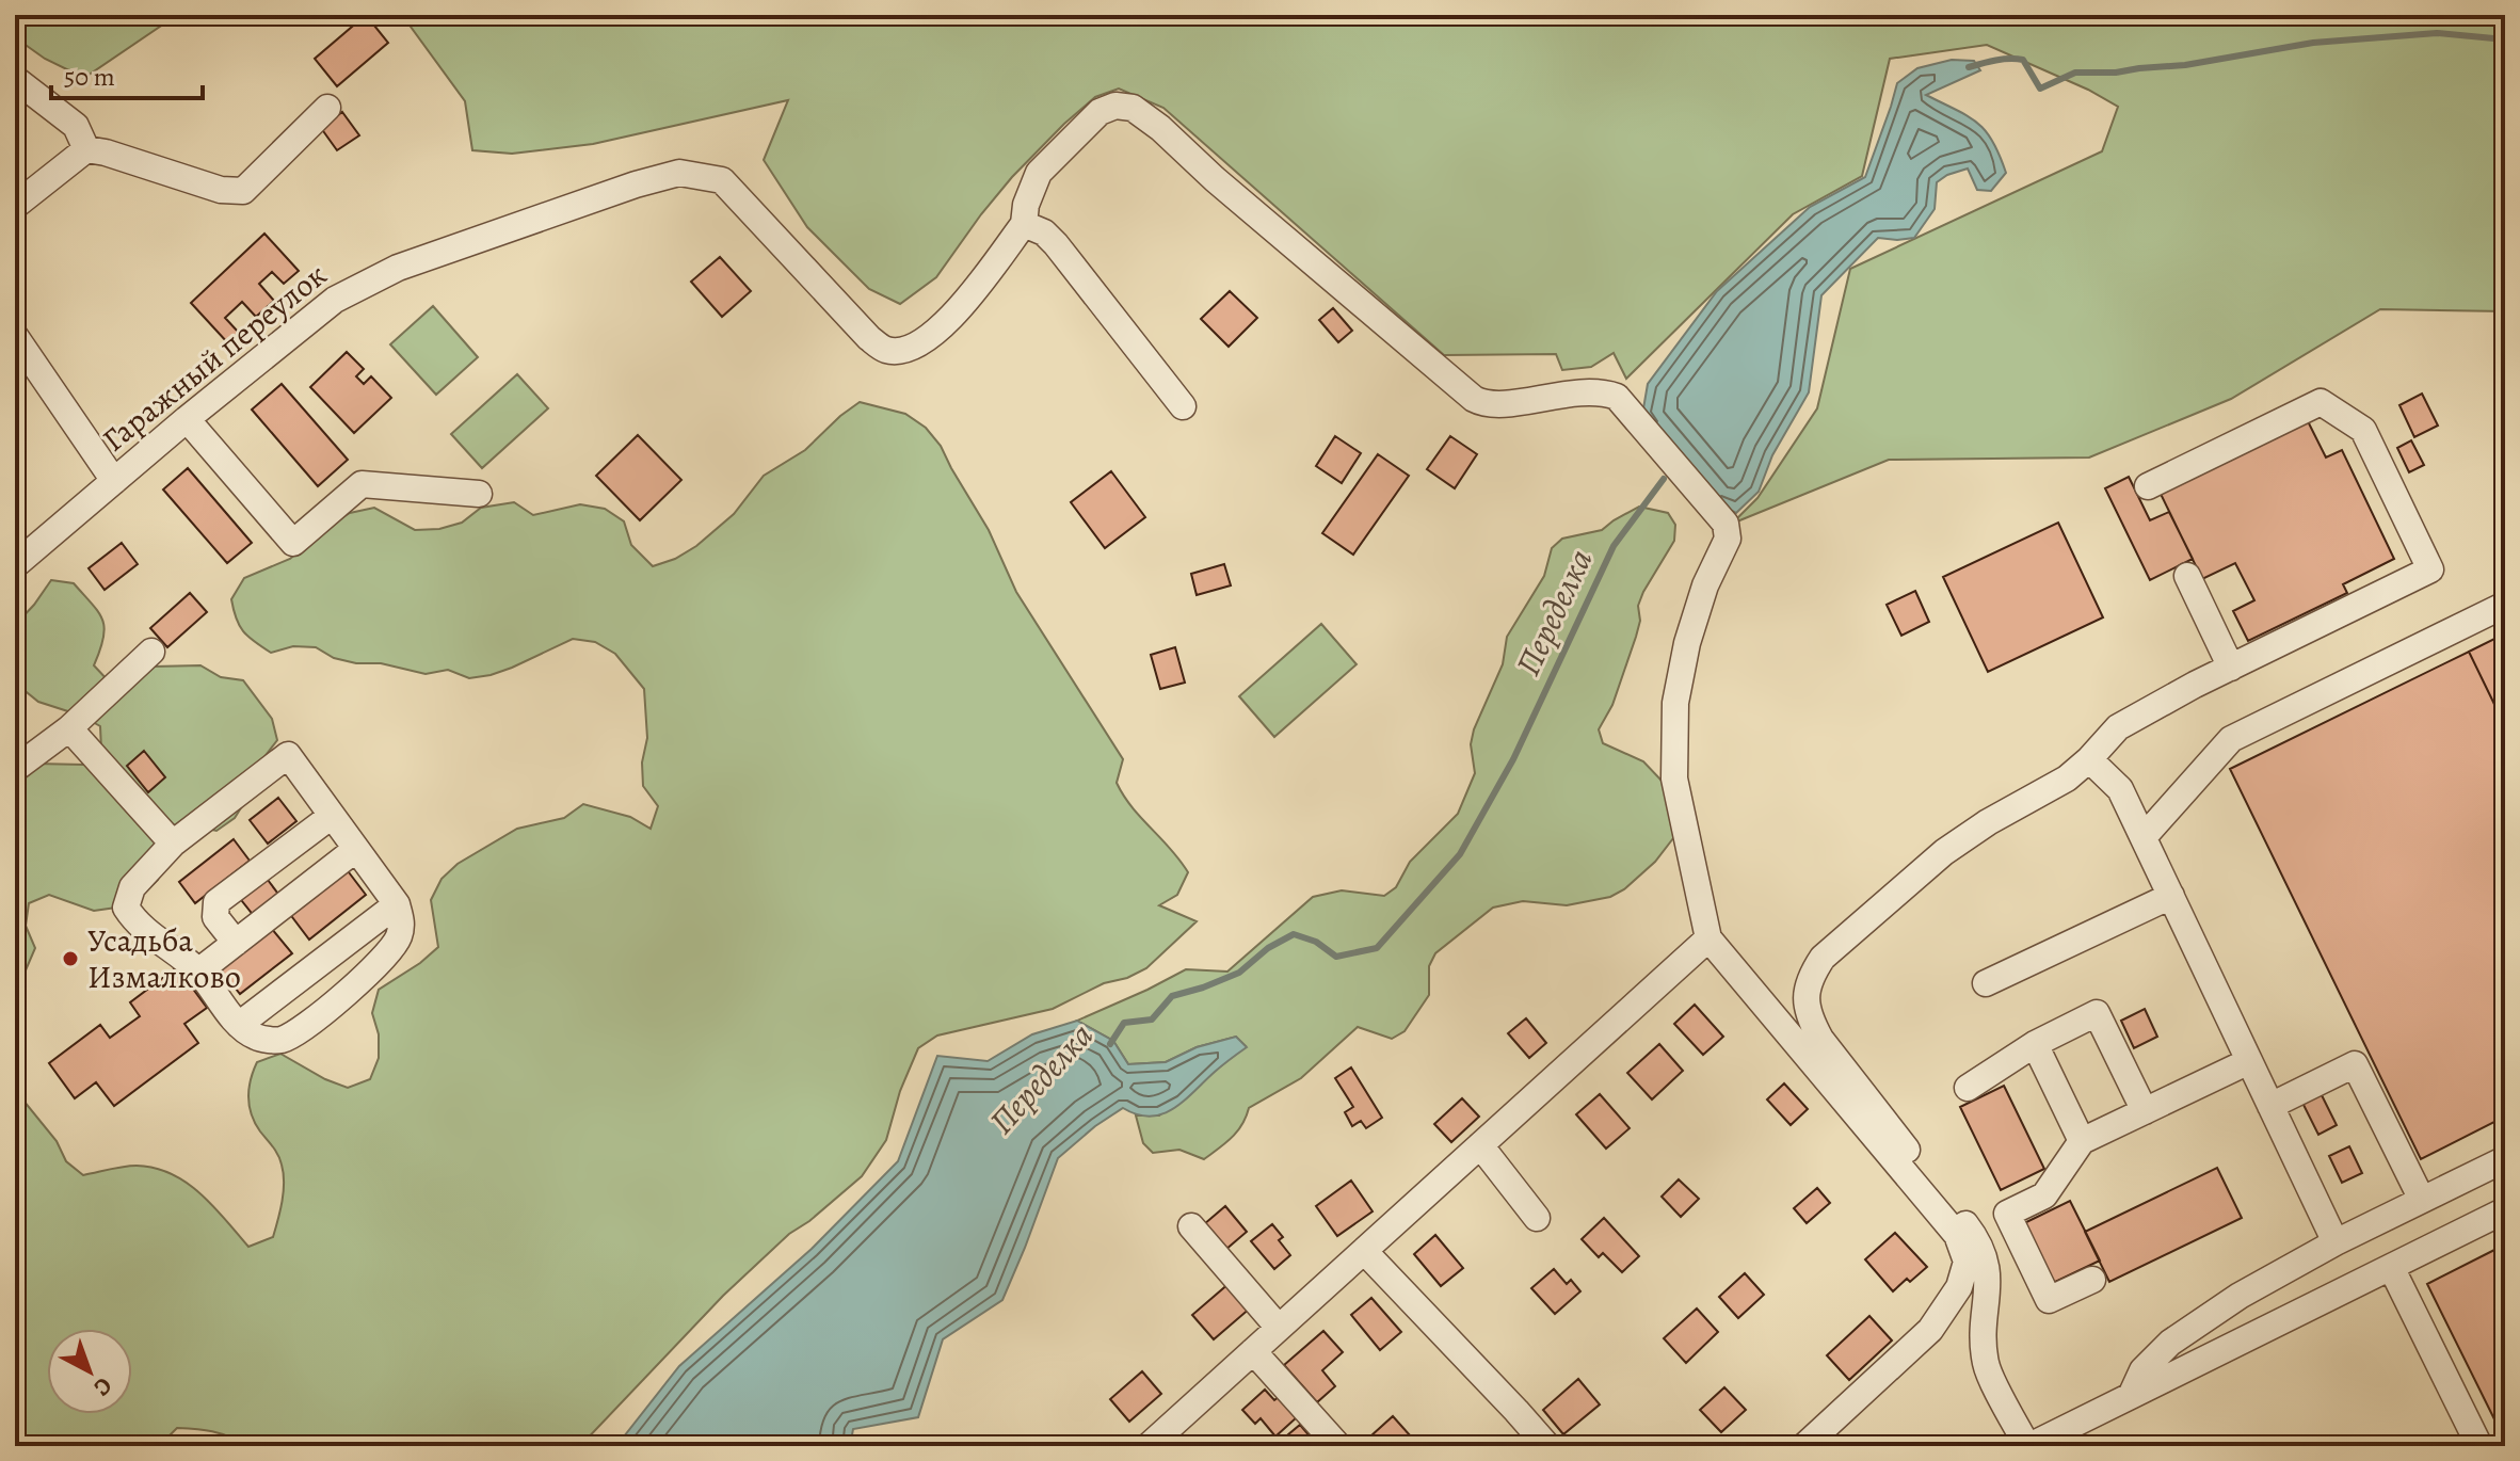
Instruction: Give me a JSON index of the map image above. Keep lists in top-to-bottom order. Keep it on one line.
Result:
{"streets":{"street":["Гаражный переулок"]},"water":["Переделка"],"places":["Усадьба Измалково"],"scale_bar":"50 m","north":"bottom right"}
